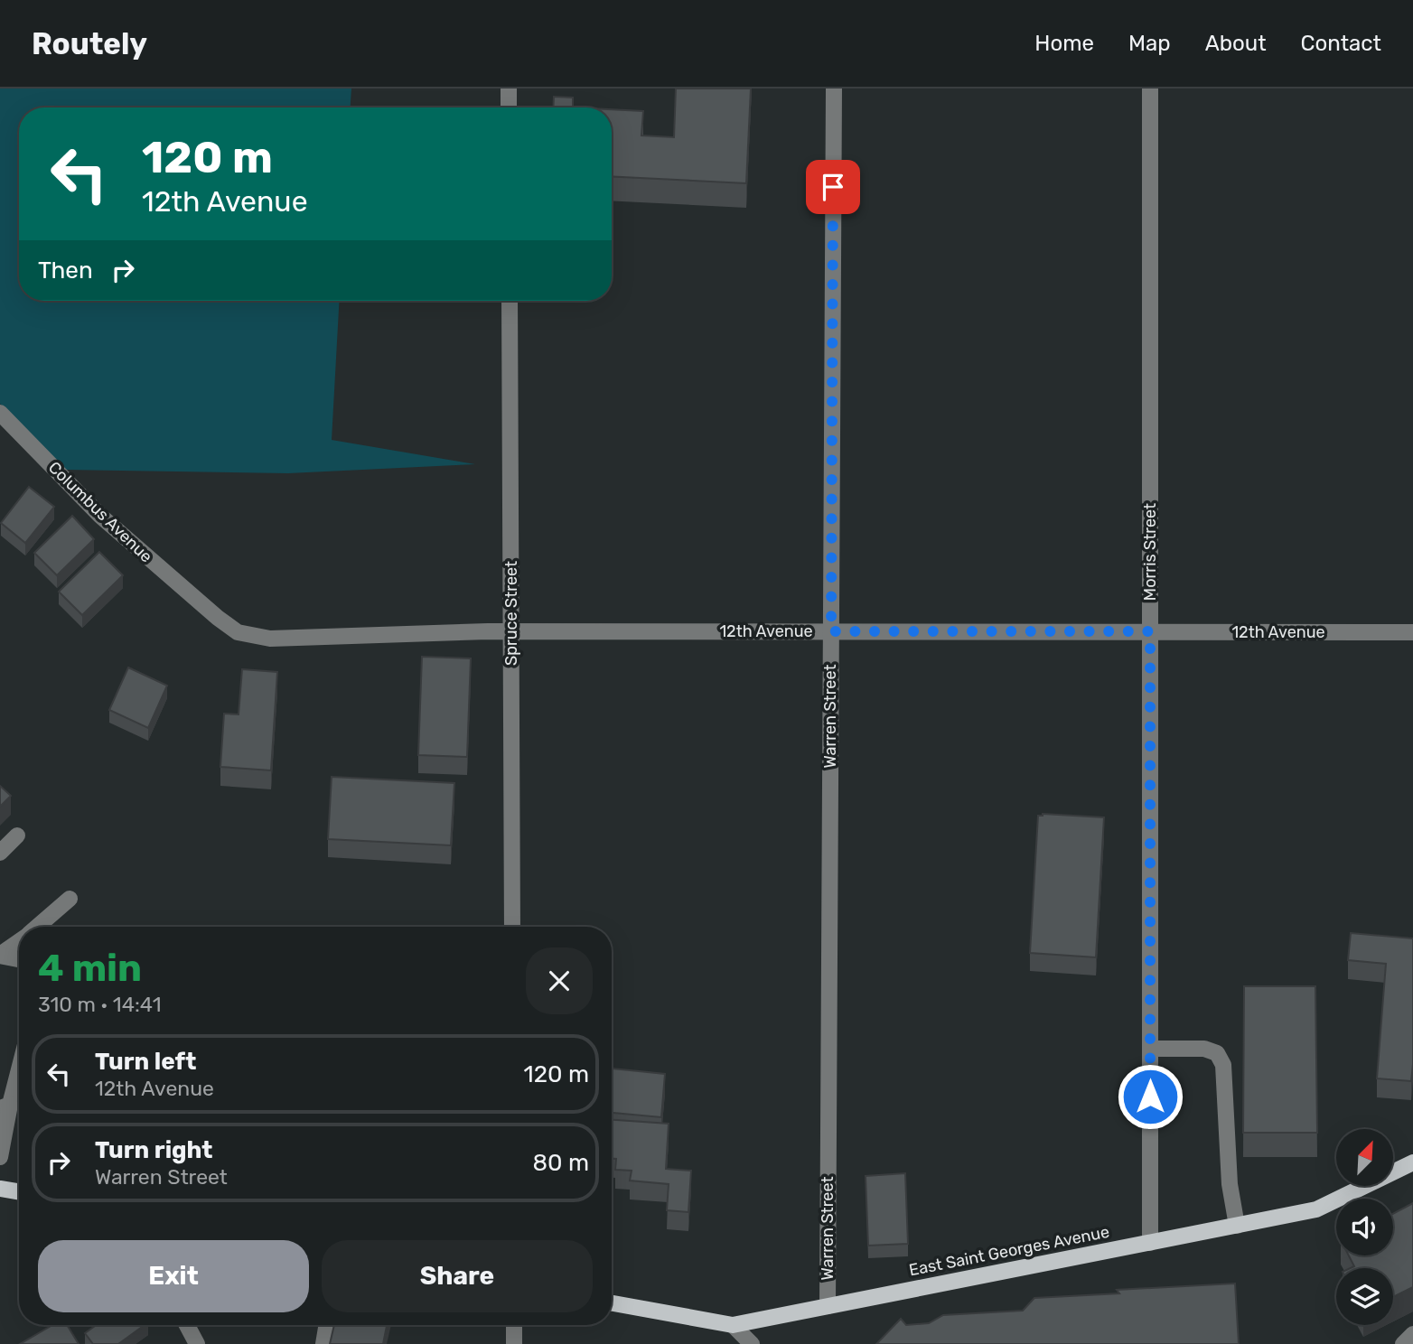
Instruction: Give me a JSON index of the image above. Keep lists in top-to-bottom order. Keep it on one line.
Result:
{"streets":{"main road":["East Saint Georges Avenue"],"street":["Columbus Avenue","Morris Street","Spruce Street","12th Avenue","Warren Street"]},"crossings":[["Columbus Avenue","12th Avenue"],["Morris Street","12th Avenue"],["Morris Street","East Saint Georges Avenue"],["Spruce Street","12th Avenue"],["12th Avenue","Warren Street"],["Warren Street","East Saint Georges Avenue"]],"north":"top right","page":{"header":"Routely","nav":["Home","Map","About","Contact"],"turn":["120 m","12th Avenue"],"then":"Then","heading":["4 min","310 m · 14:41"],"list":[{"name":"Turn left","note":"12th Avenue","value":"120 m"},{"name":"Turn right","note":"Warren Street","value":"80 m"}],"buttons":["Exit","Share"]}}
